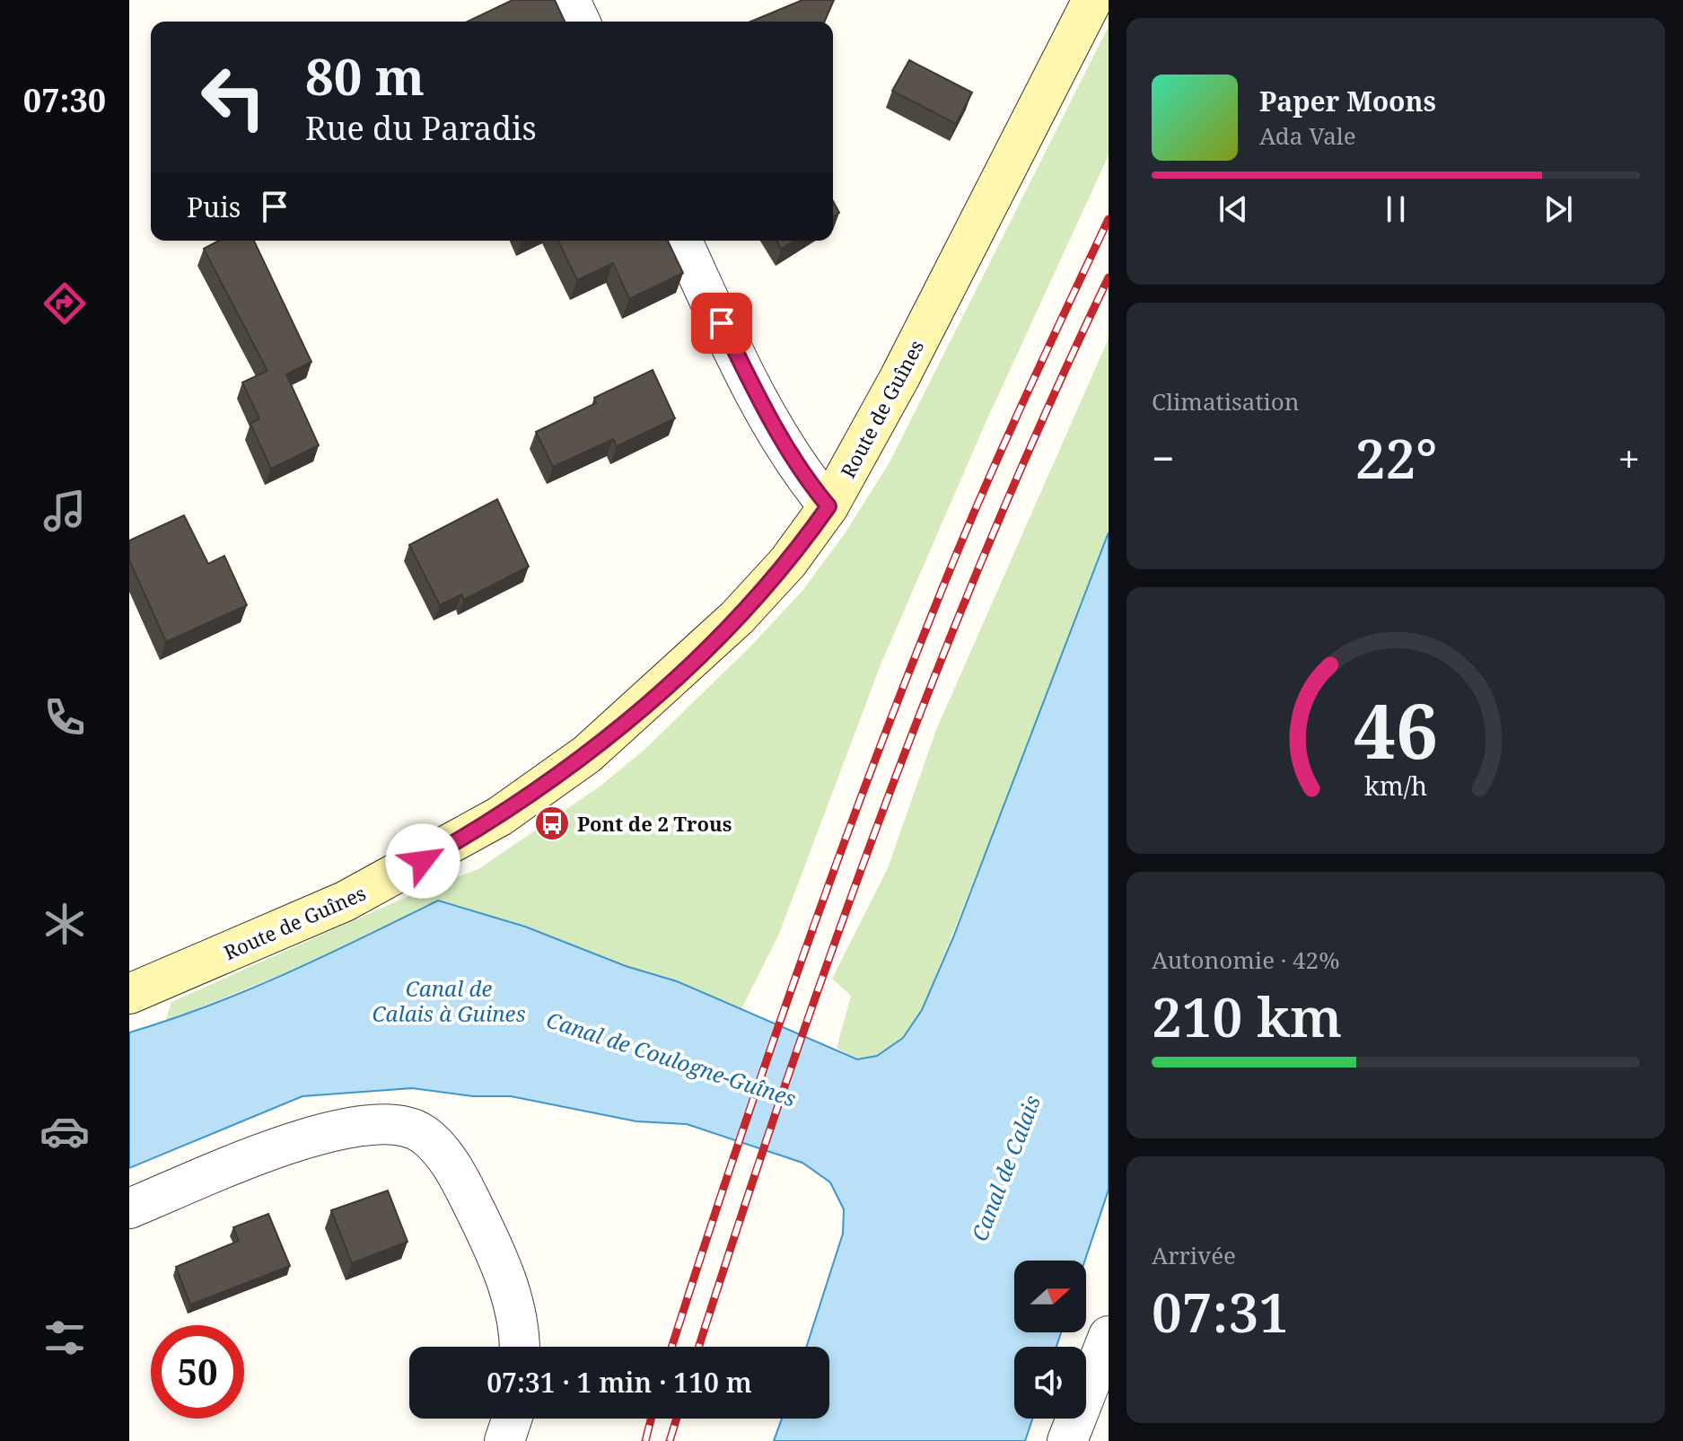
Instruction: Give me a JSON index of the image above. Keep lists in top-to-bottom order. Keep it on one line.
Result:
{"streets":{"main road":["Route de Guînes"]},"water":["Canal de Calais à Guines","Canal de Coulogne-Guînes","Canal de Calais"],"places":{"bus stop":["Pont de 2 Trous"]},"north":"right","page":{"tabs":"07:30","turn":["80 m","Rue du Paradis"],"song":["Paper Moons","Ada Vale"],"then":"Puis","tile":["Climatisation",["Autonomie · 42%","210 km"],["Arrivée","07:31"]],"heat":["−","22°","+"],"limit":"50","trip":"07:31 · 1 min · 110 m","gauge":["46","km/h"]}}
